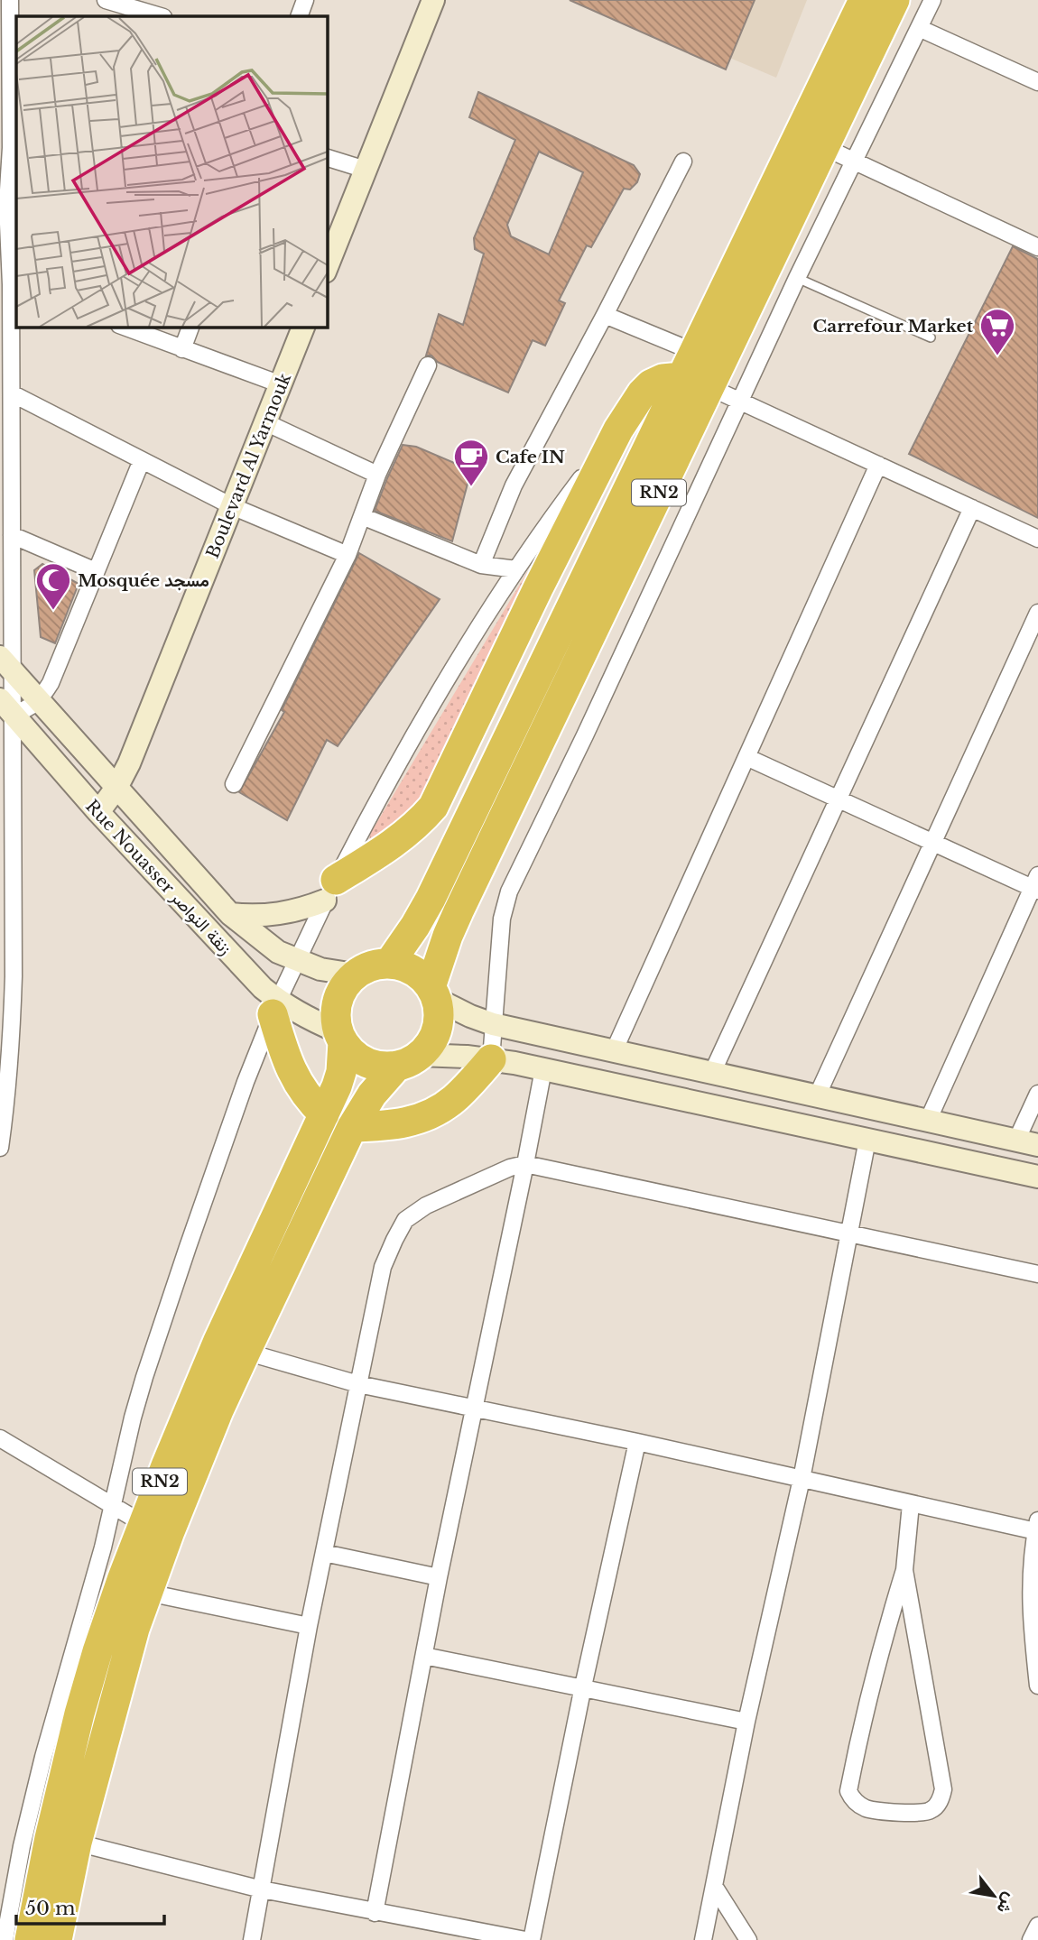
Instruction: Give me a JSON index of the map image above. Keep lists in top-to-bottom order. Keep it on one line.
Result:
{"streets":{"highway":["RN2"],"main road":["Boulevard Al Yarmouk","Rue Nouasser زنقة النواصر"]},"crossings":[["Boulevard Al Yarmouk","Rue Nouasser زنقة النواصر"],["RN2","Rue Nouasser زنقة النواصر"]],"places":{"supermarket":["Carrefour Market"],"cafe":["Cafe IN"],"mosque":["Mosquée مسجد"]},"scale_bar":"50 m","north":"bottom right"}
